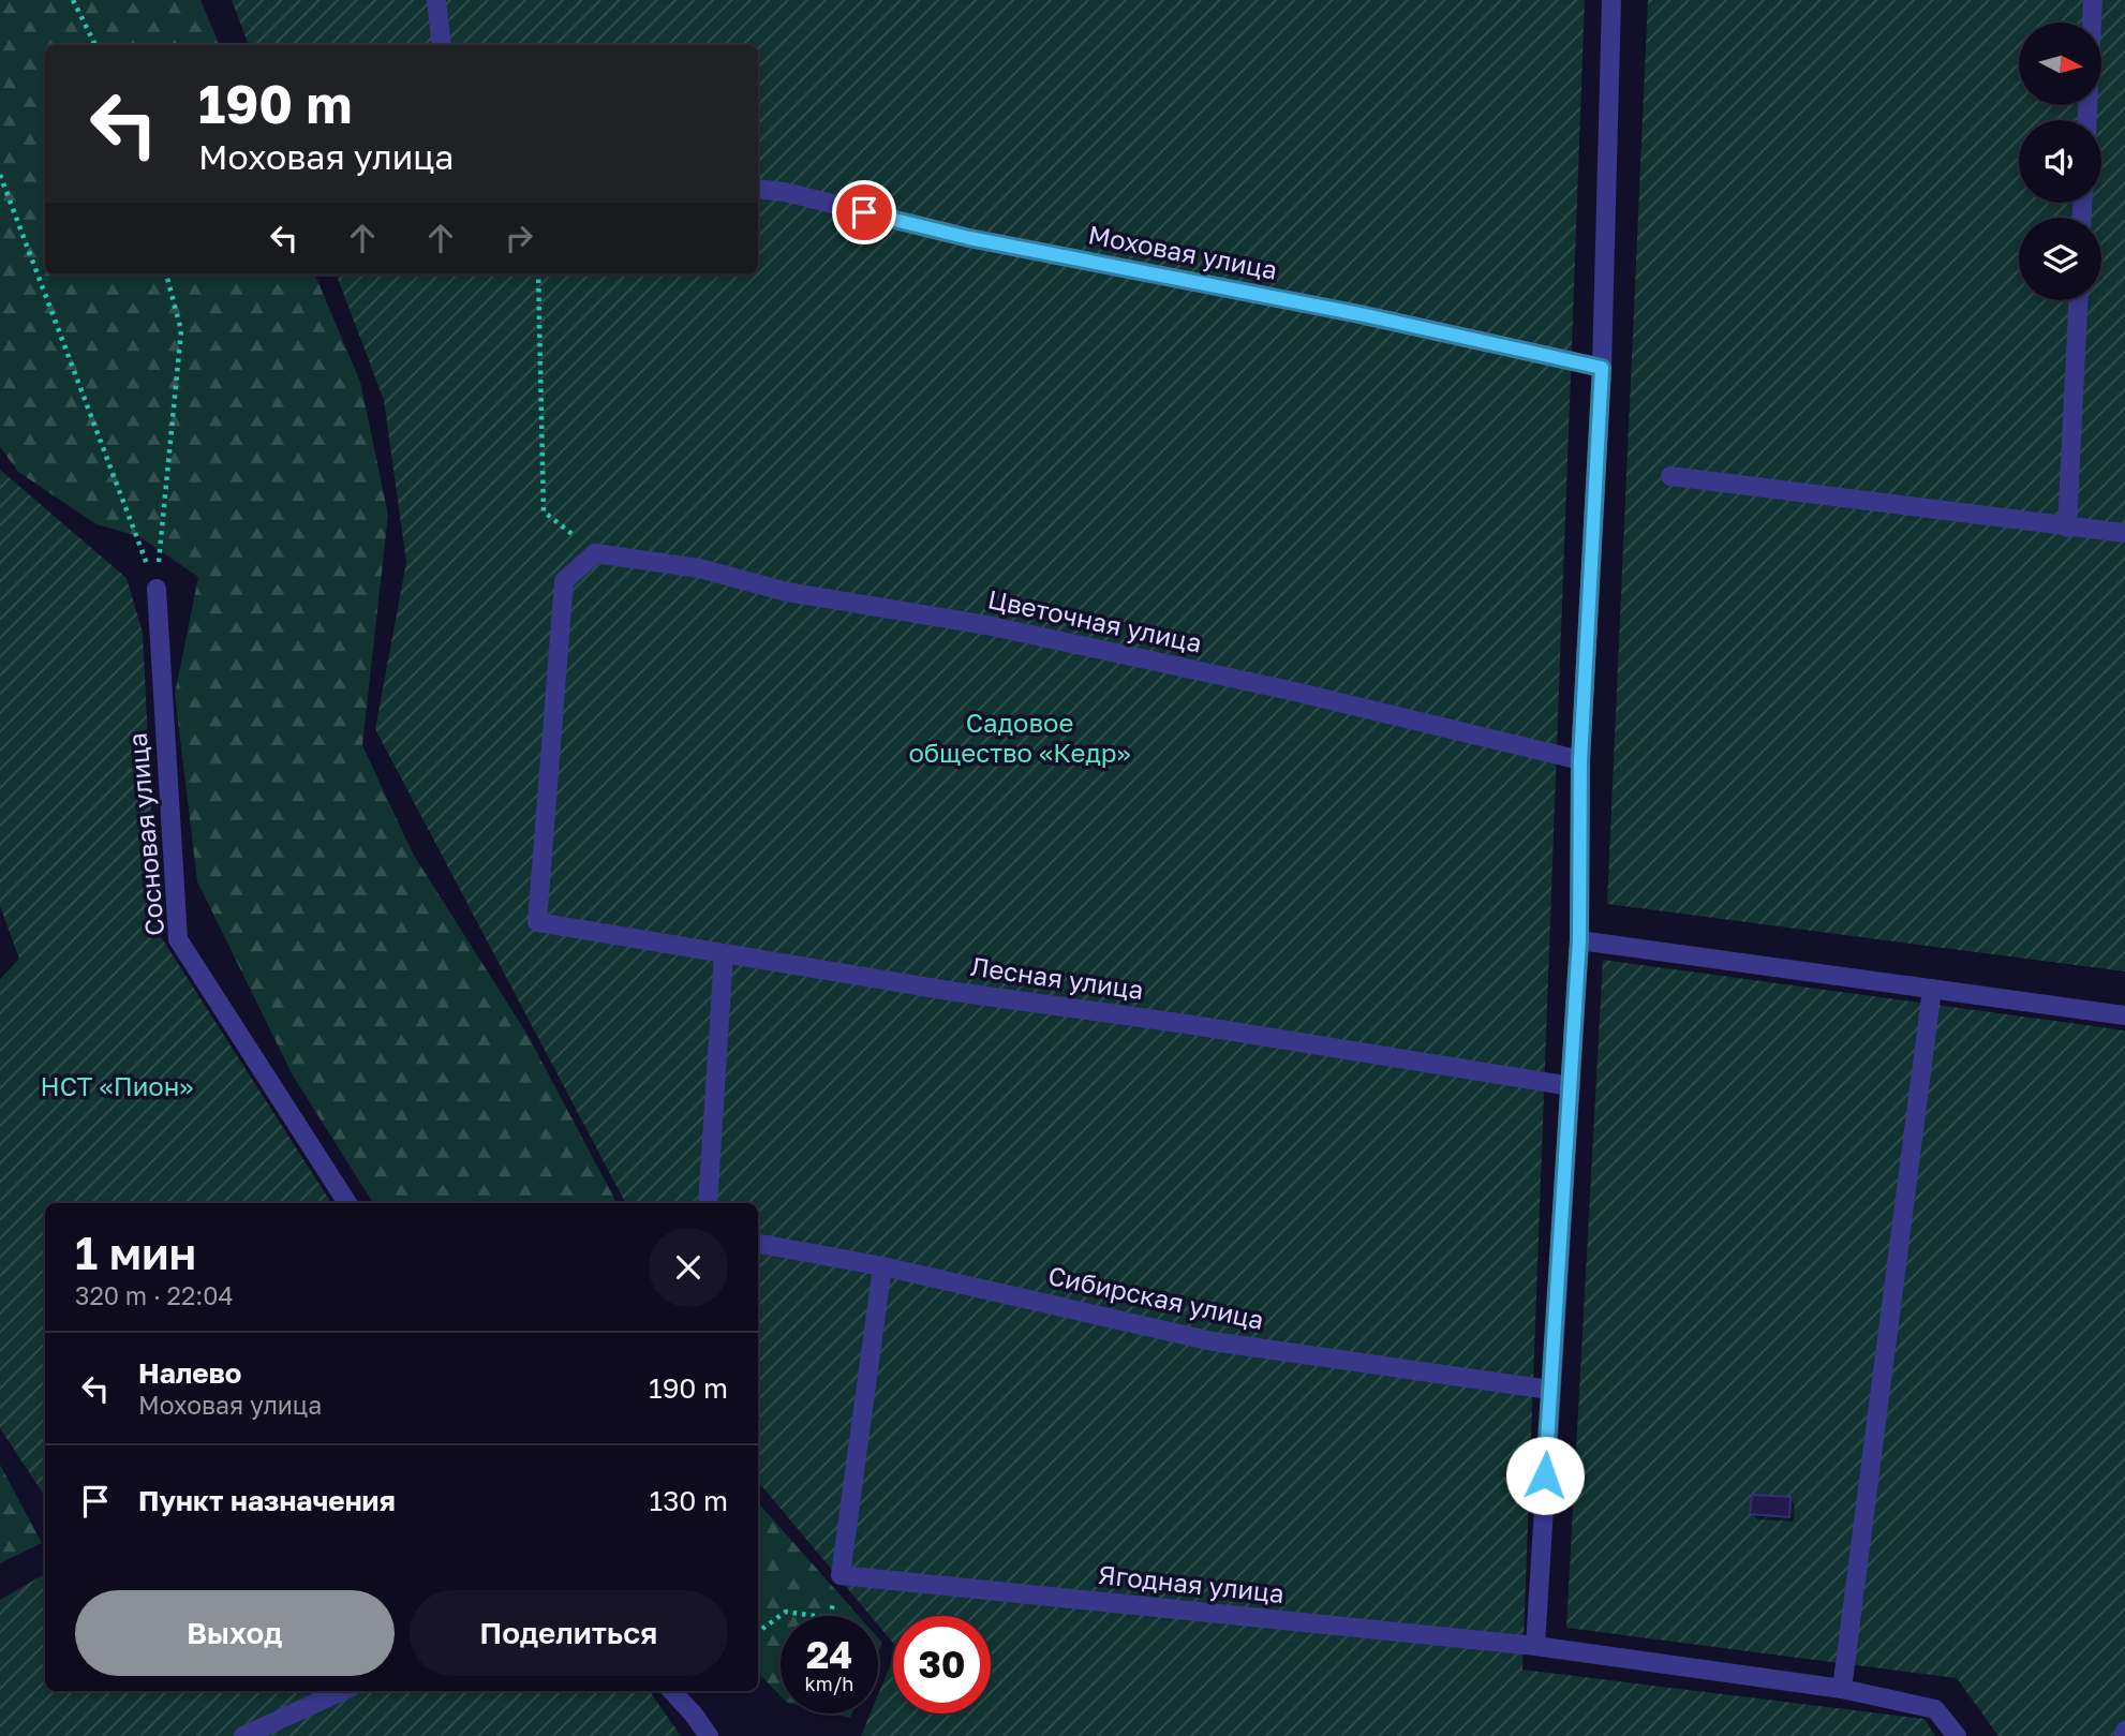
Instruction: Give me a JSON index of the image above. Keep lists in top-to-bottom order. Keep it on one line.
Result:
{"streets":{"street":["Моховая улица","Цветочная улица","Сосновая улица","Лесная улица","Сибирская улица","Ягодная улица"]},"crossings":[["Цветочная улица","Лесная улица"]],"parks":["Садовое общество «Кедр»","НСТ «Пион»"],"north":"right","page":{"turn":["190 m","Моховая улица"],"heading":["1 мин","320 m · 22:04"],"list":[{"name":"Налево","note":"Моховая улица","value":"190 m"},{"name":"Пункт назначения","value":"130 m"}],"buttons":["Выход","Поделиться"],"speed":"24 km/h","limit":"30"}}
